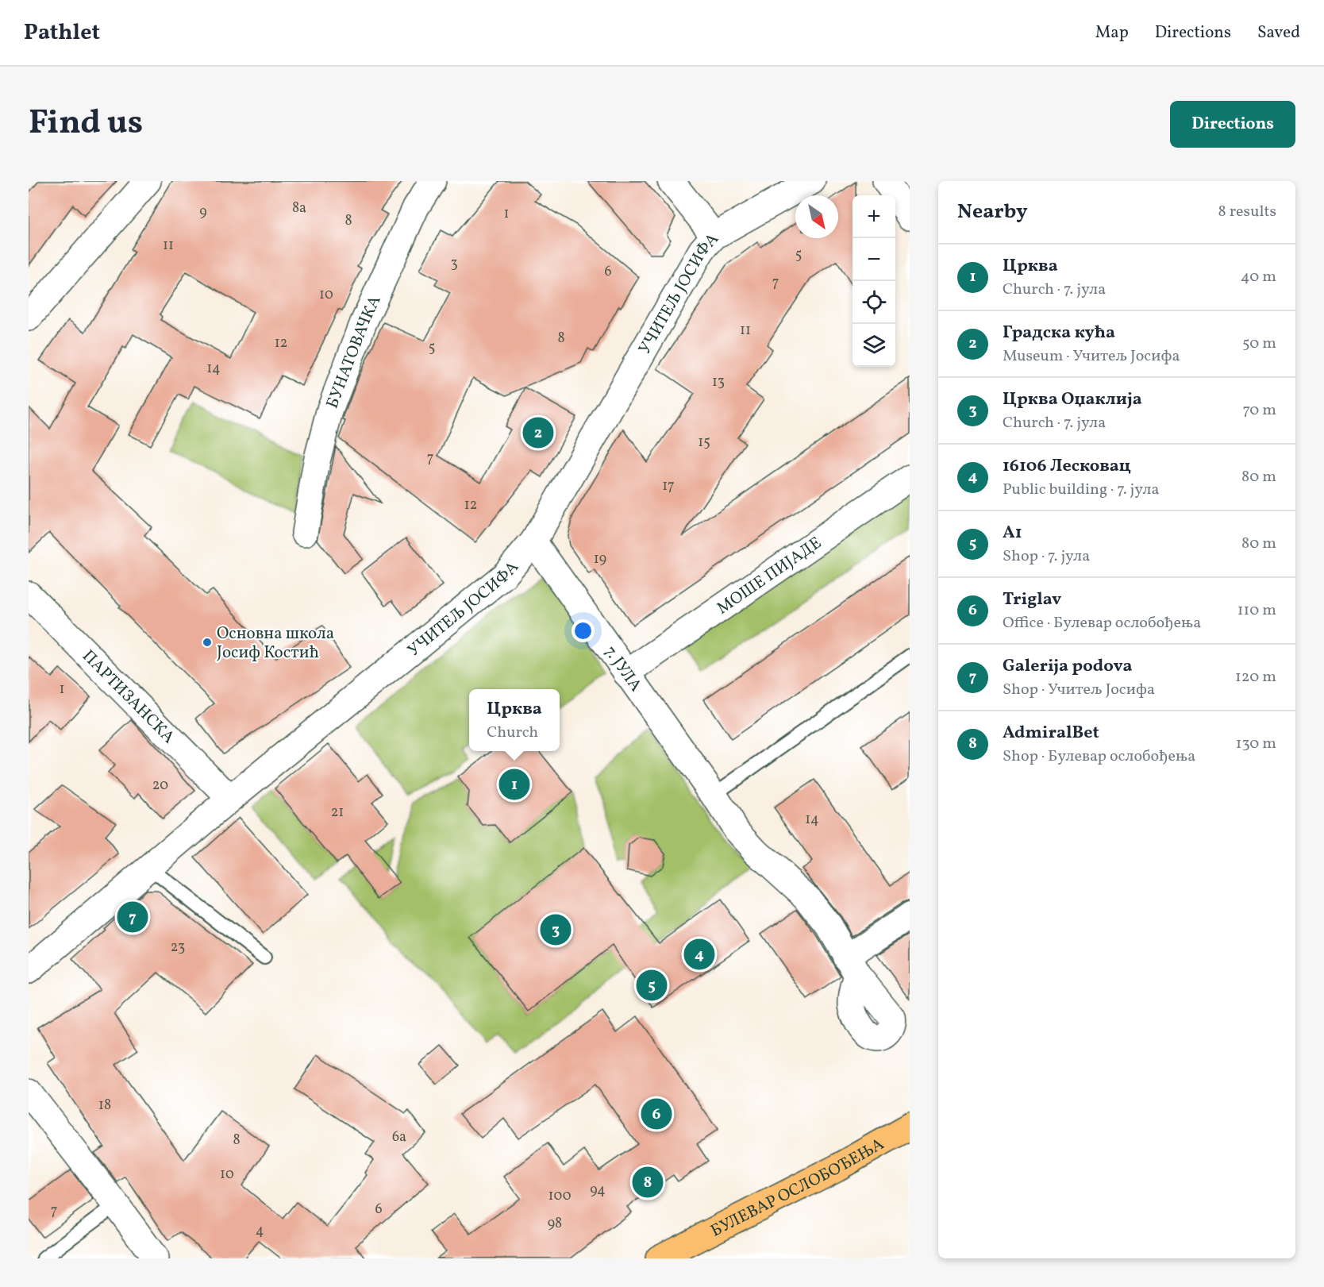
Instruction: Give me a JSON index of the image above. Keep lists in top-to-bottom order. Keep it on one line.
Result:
{"streets":{"main road":["БУЛЕВАР ОСЛОБОЂЕЊА"],"street":["УЧИТЕЉ ЈОСИФА","БУНАТОВАЧКА","МОШЕ ПИЈАДЕ","7. ЈУЛА","ПАРТИЗАНСКА"]},"crossings":[["УЧИТЕЉ ЈОСИФА","7. ЈУЛА"],["УЧИТЕЉ ЈОСИФА","ПАРТИЗАНСКА"],["МОШЕ ПИЈАДЕ","7. ЈУЛА"]],"places":["Основна школа Јосиф Костић"],"house_numbers":["8a","9","1","8","11","5","3","6","7","10","11","8","12","5","14","13","15","7","17","12","19","1","20","21","14","23","18","6a","8","10","94","100","6","7","98","4"],"north":"bottom right","page":{"header":"Pathlet","nav":["Map","Directions","Saved"],"title":"Find us","buttons":"Directions","heading":["Nearby","8 results"],"map_buttons":["+","−"],"list":[{"mark":"1","name":"Црква","note":"Church · 7. јула","value":"40 m"},{"mark":"2","name":"Градска кућа","note":"Museum · Учитељ Јосифа","value":"50 m"},{"mark":"3","name":"Црква Оџаклија","note":"Church · 7. јула","value":"70 m"},{"mark":"4","name":"16106 Лесковац","note":"Public building · 7. јула","value":"80 m"},{"mark":"5","name":"A1","note":"Shop · 7. јула","value":"80 m"},{"mark":"6","name":"Triglav","note":"Office · Булевар ослобођења","value":"110 m"},{"mark":"7","name":"Galerija podova","note":"Shop · Учитељ Јосифа","value":"120 m"},{"mark":"8","name":"AdmiralBet","note":"Shop · Булевар ослобођења","value":"130 m"}],"pins":["2","1","7","3","4","5","6","8"],"popup":["Црква","Church"]}}
